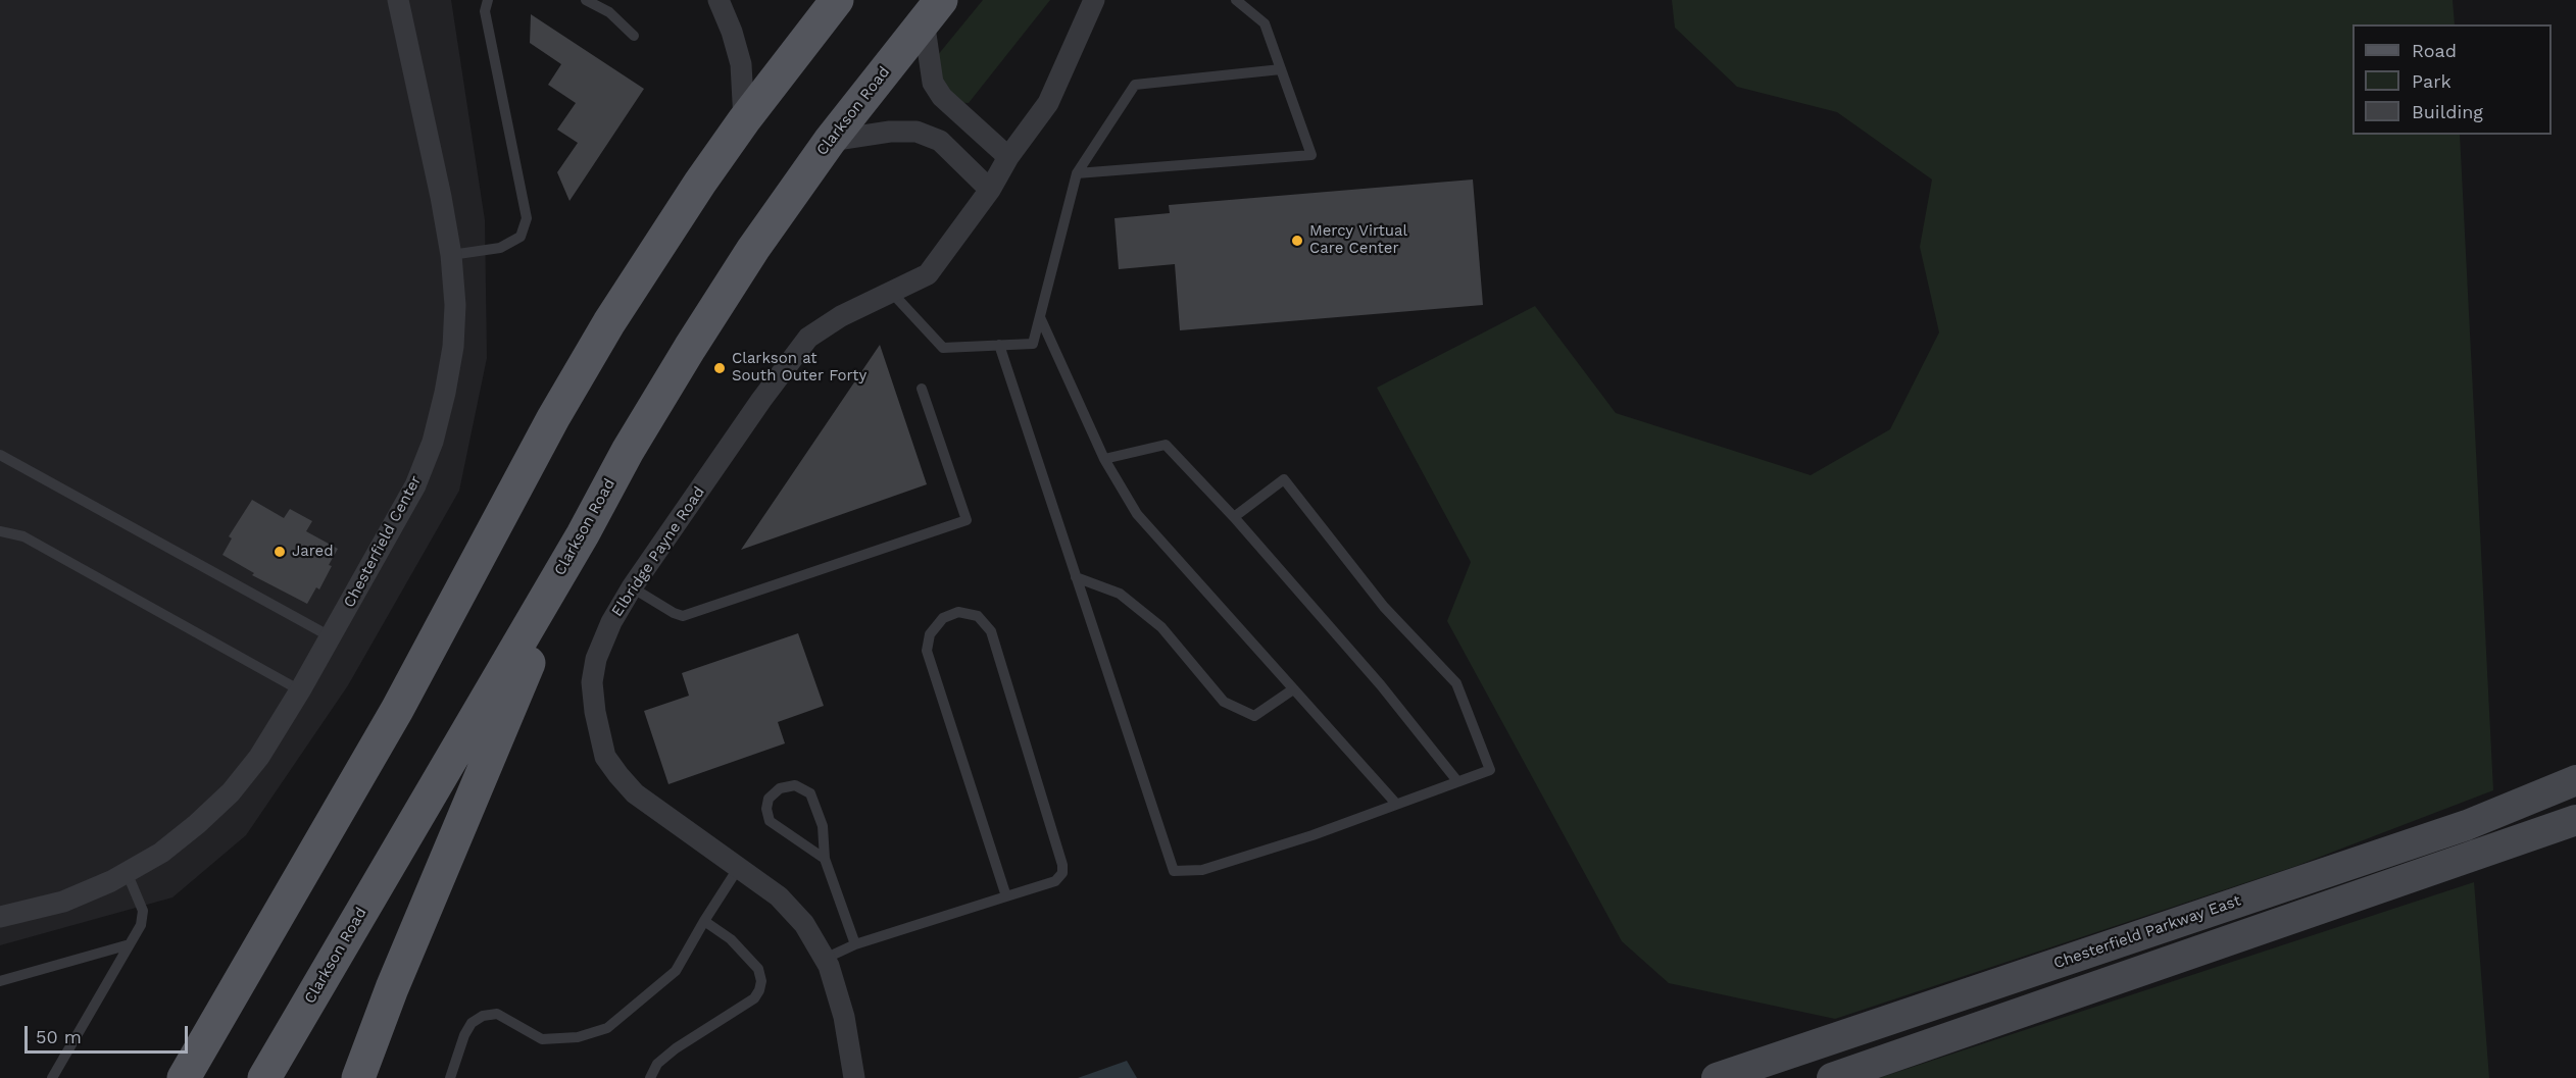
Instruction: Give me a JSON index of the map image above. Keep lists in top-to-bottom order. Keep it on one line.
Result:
{"streets":{"main road":["Clarkson Road"],"street":["Chesterfield Center","Elbridge Payne Road","Chesterfield Parkway East"]},"places":["Mercy Virtual Care Center","Clarkson at South Outer Forty","Jared"],"legend":["Road","Park","Building"],"scale_bar":"50 m"}
